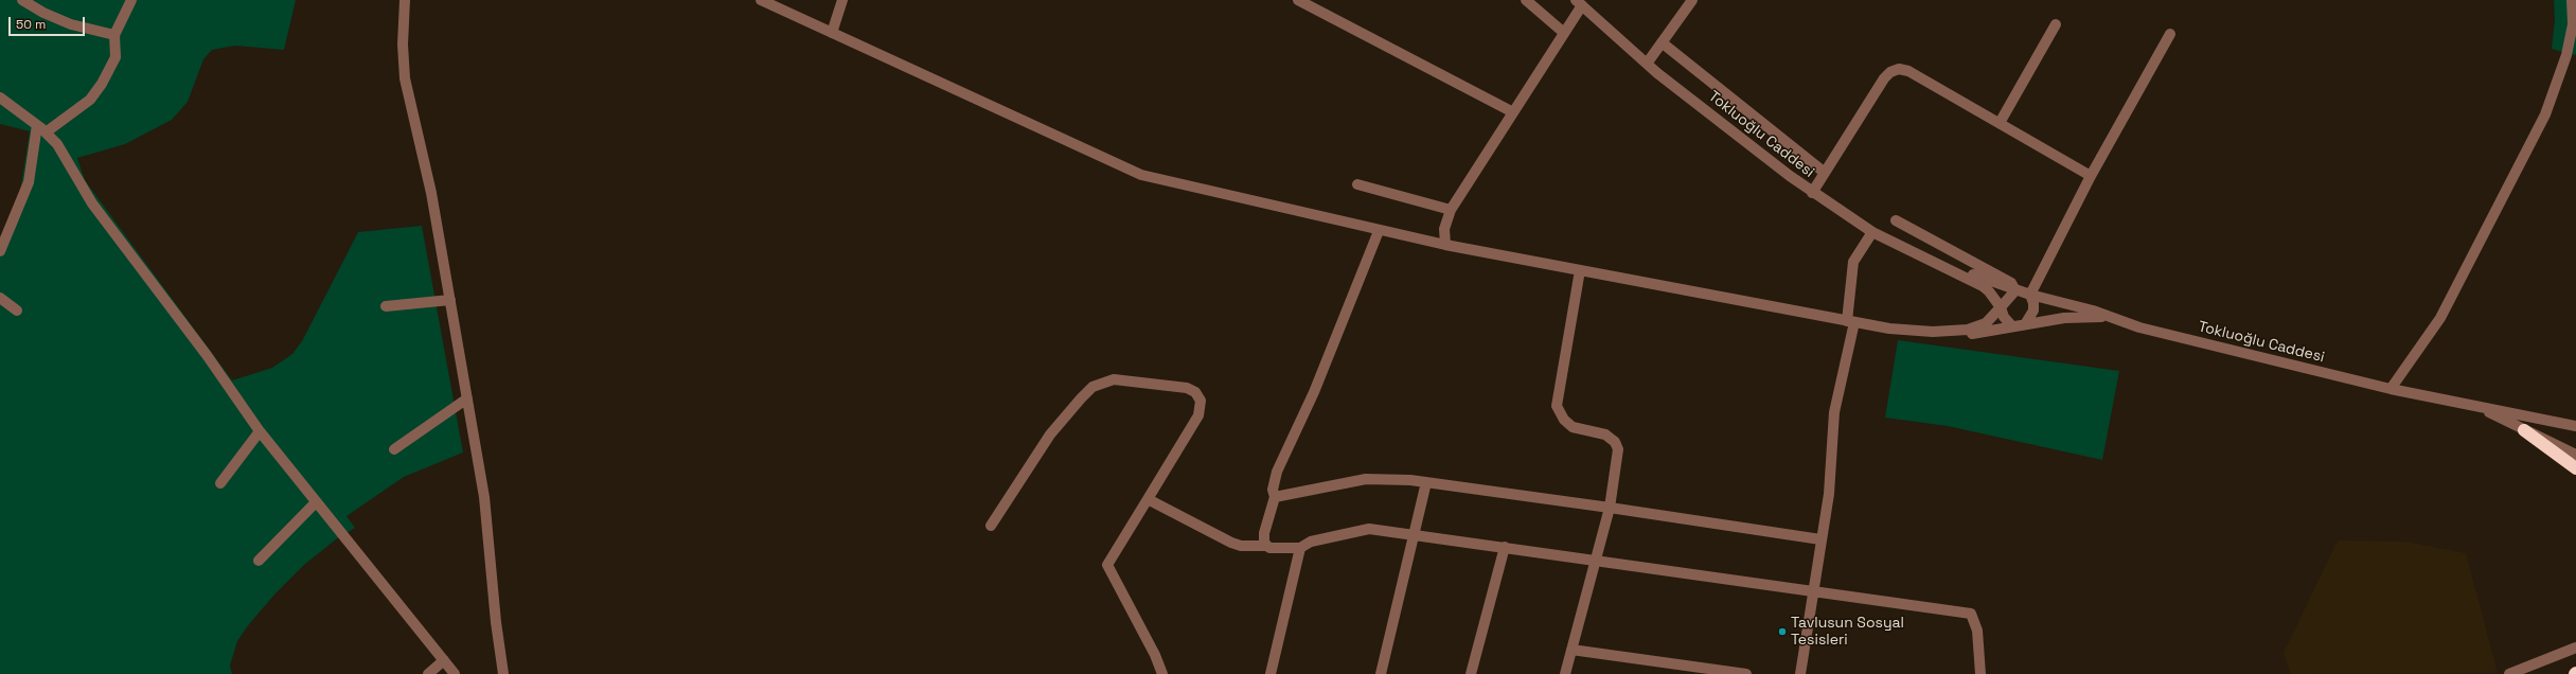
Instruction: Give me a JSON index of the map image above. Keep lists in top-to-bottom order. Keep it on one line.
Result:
{"streets":{"street":["Tokluoğlu Caddesi"]},"places":["Tavlusun Sosyal Tesisleri"],"scale_bar":"50 m"}
